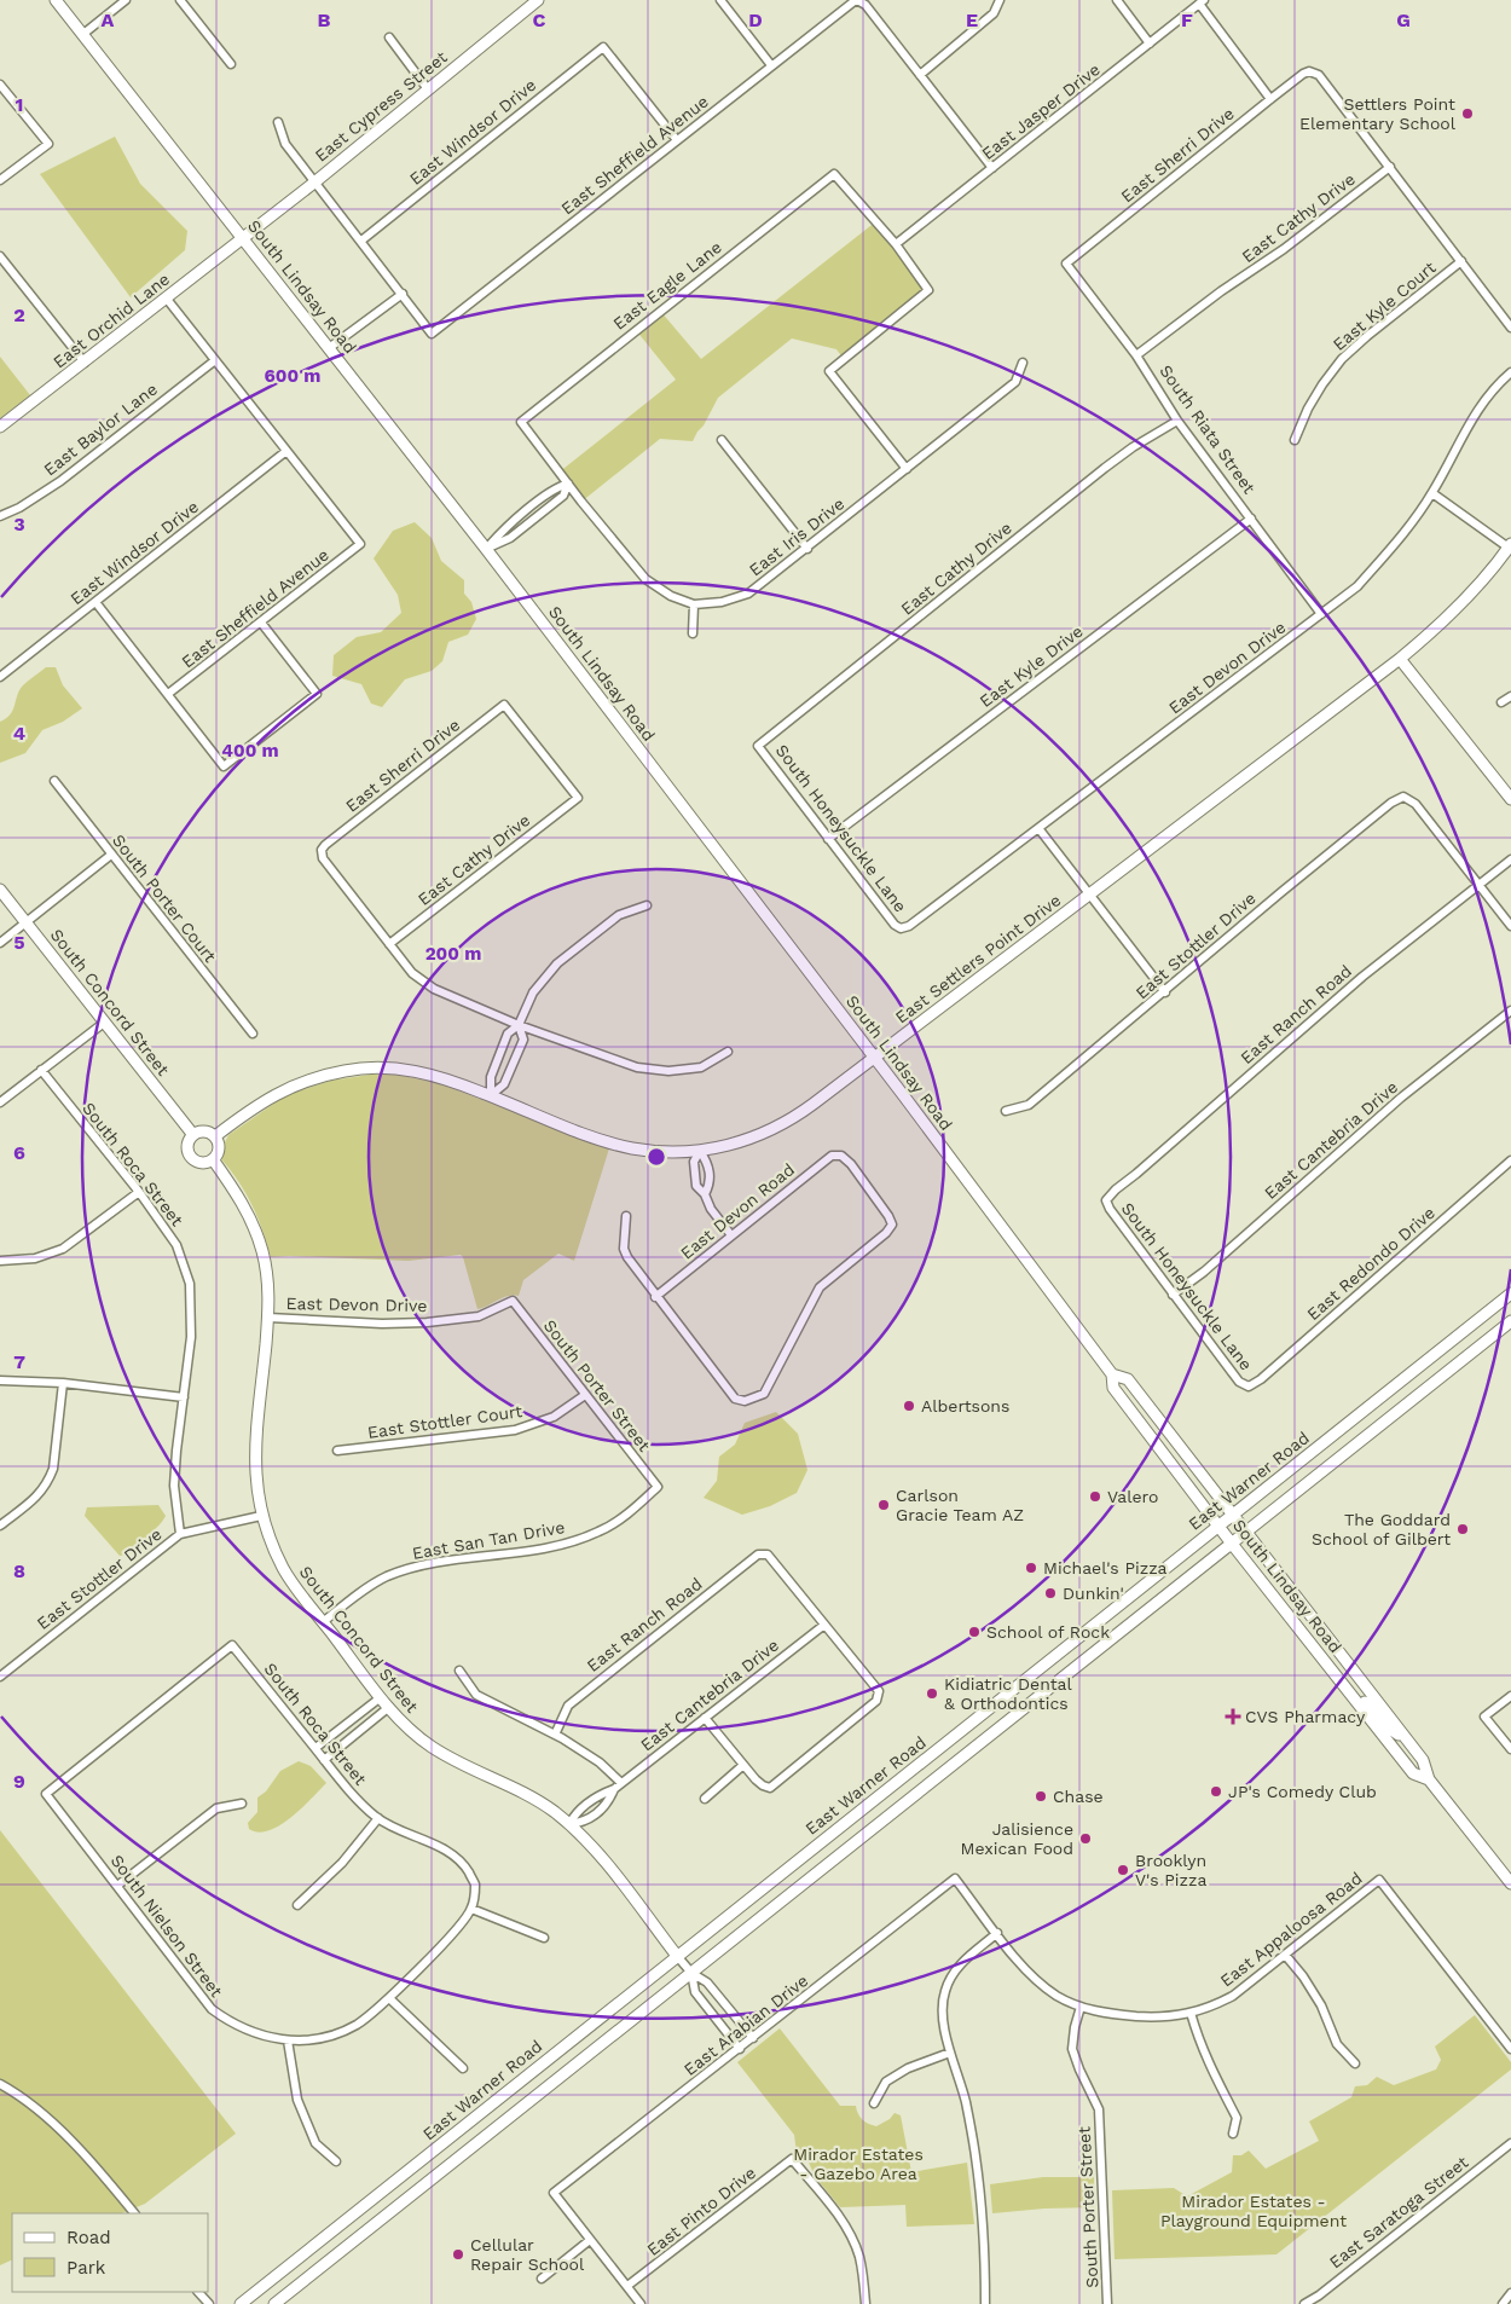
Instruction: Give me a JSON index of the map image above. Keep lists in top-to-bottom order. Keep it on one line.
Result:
{"streets":{"main road":["East Cypress Street","South Lindsay Road","East Orchid Lane","East Settlers Point Drive","South Concord Street","East Warner Road"],"street":["East Jasper Drive","East Windsor Drive","East Sheffield Avenue","East Sherri Drive","East Cathy Drive","East Eagle Lane","East Kyle Court","East Baylor Lane","South Riata Street","East Iris Drive","East Kyle Drive","East Devon Drive","South Honeysuckle Lane","South Porter Court","East Stottler Drive","East Ranch Road","East Cantebria Drive","South Roca Street","East Devon Road","East Redondo Drive","South Porter Street","East Stottler Court","East San Tan Drive","South Nielson Street","East Appaloosa Road","East Arabian Drive","East Pinto Drive","East Saratoga Street"]},"crossings":[["East Cypress Street","South Lindsay Road"],["East Cypress Street","East Orchid Lane"],["East Jasper Drive","East Eagle Lane"],["East Windsor Drive","East Sheffield Avenue"],["East Sherri Drive","East Cathy Drive"],["East Sherri Drive","South Riata Street"],["East Cathy Drive","South Riata Street"],["East Cathy Drive","South Honeysuckle Lane"],["South Lindsay Road","East Orchid Lane"],["South Lindsay Road","East Settlers Point Drive"],["South Lindsay Road","East Warner Road"],["South Riata Street","East Kyle Drive"],["South Riata Street","East Devon Drive"],["East Kyle Drive","South Honeysuckle Lane"],["East Devon Drive","South Honeysuckle Lane"],["East Devon Drive","South Concord Street"],["East Devon Drive","South Porter Street"],["South Honeysuckle Lane","East Ranch Road"],["South Honeysuckle Lane","East Cantebria Drive"],["South Honeysuckle Lane","East Redondo Drive"],["East Stottler Drive","South Concord Street"],["East Stottler Drive","East Ranch Road"],["East Stottler Drive","South Roca Street"],["East Settlers Point Drive","South Concord Street"],["South Concord Street","East Cantebria Drive"],["South Concord Street","East Warner Road"],["South Concord Street","East San Tan Drive"],["East Ranch Road","East Cantebria Drive"],["South Roca Street","South Nielson Street"],["South Porter Street","East Stottler Court"],["South Porter Street","East San Tan Drive"],["South Porter Street","East Appaloosa Road"],["East Appaloosa Road","East Arabian Drive"]],"parks":["Mirador Estates - Gazebo Area","Mirador Estates - Playground Equipment"],"places":{"other":["Settlers Point Elementary School","Albertsons","Valero","Carlson Gracie Team AZ","The Goddard School of Gilbert","Michael's Pizza","Dunkin'","School of Rock","Kidiatric Dental & Orthodontics","JP's Comedy Club","Chase","Jalisience Mexican Food","Brooklyn V's Pizza","Cellular Repair School"],"health":["CVS Pharmacy"]},"legend":["Road","Park"],"grid":{"columns":["A","B","C","D","E","F","G"],"rows":["1","2","3","4","5","6","7","8","9"]},"rings":["600 m","400 m","200 m"]}
